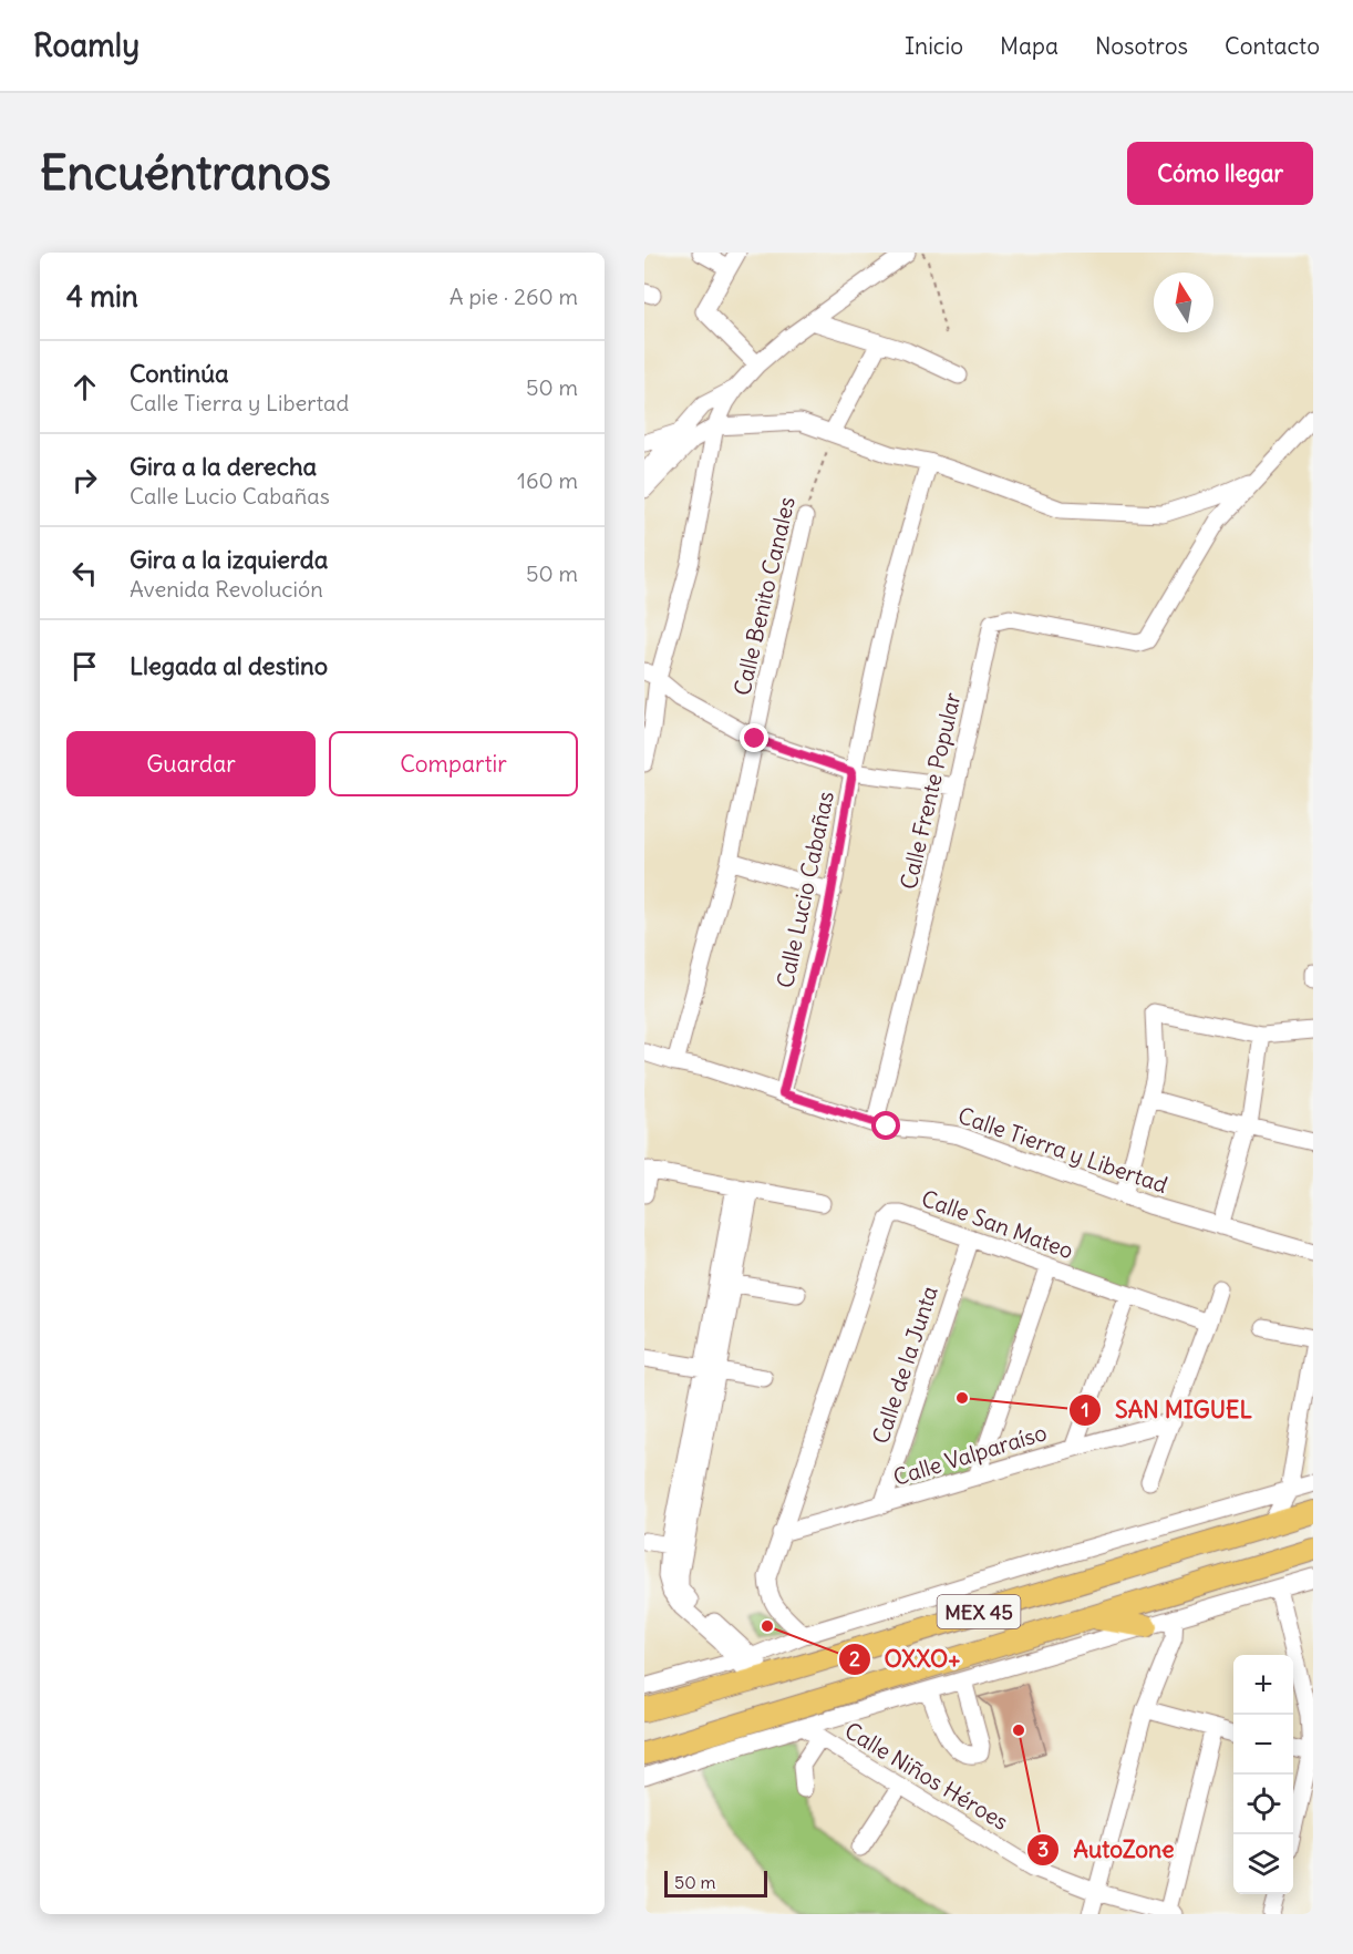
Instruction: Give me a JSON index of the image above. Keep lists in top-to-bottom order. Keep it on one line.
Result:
{"streets":{"main road":["MEX 45"],"street":["Calle Benito Canales","Calle Frente Popular","Calle Lucio Cabañas","Calle Tierra y Libertad","Calle San Mateo","Calle de la Junta","Calle Valparaíso","Calle Niños Héroes"]},"crossings":[["Calle Benito Canales","Calle Tierra y Libertad"],["Calle Frente Popular","Calle Tierra y Libertad"],["Calle Lucio Cabañas","Calle Tierra y Libertad"],["Calle San Mateo","Calle de la Junta"],["Calle San Mateo","Calle Valparaíso"],["Calle de la Junta","Calle Valparaíso"]],"places":["SAN MIGUEL","OXXO+","AutoZone"],"scale_bar":"50 m","north":"top","page":{"header":"Roamly","nav":["Inicio","Mapa","Nosotros","Contacto"],"buttons":["Cómo llegar",["Guardar","Compartir"]],"title":"Encuéntranos","heading":["4 min","A pie · 260 m"],"list":[["Continúa","Calle Tierra y Libertad","50 m"],["Gira a la derecha","Calle Lucio Cabañas","160 m"],["Gira a la izquierda","Avenida Revolución","50 m"],"Llegada al destino"],"map_buttons":["+","−"],"scale":"50 m"}}
